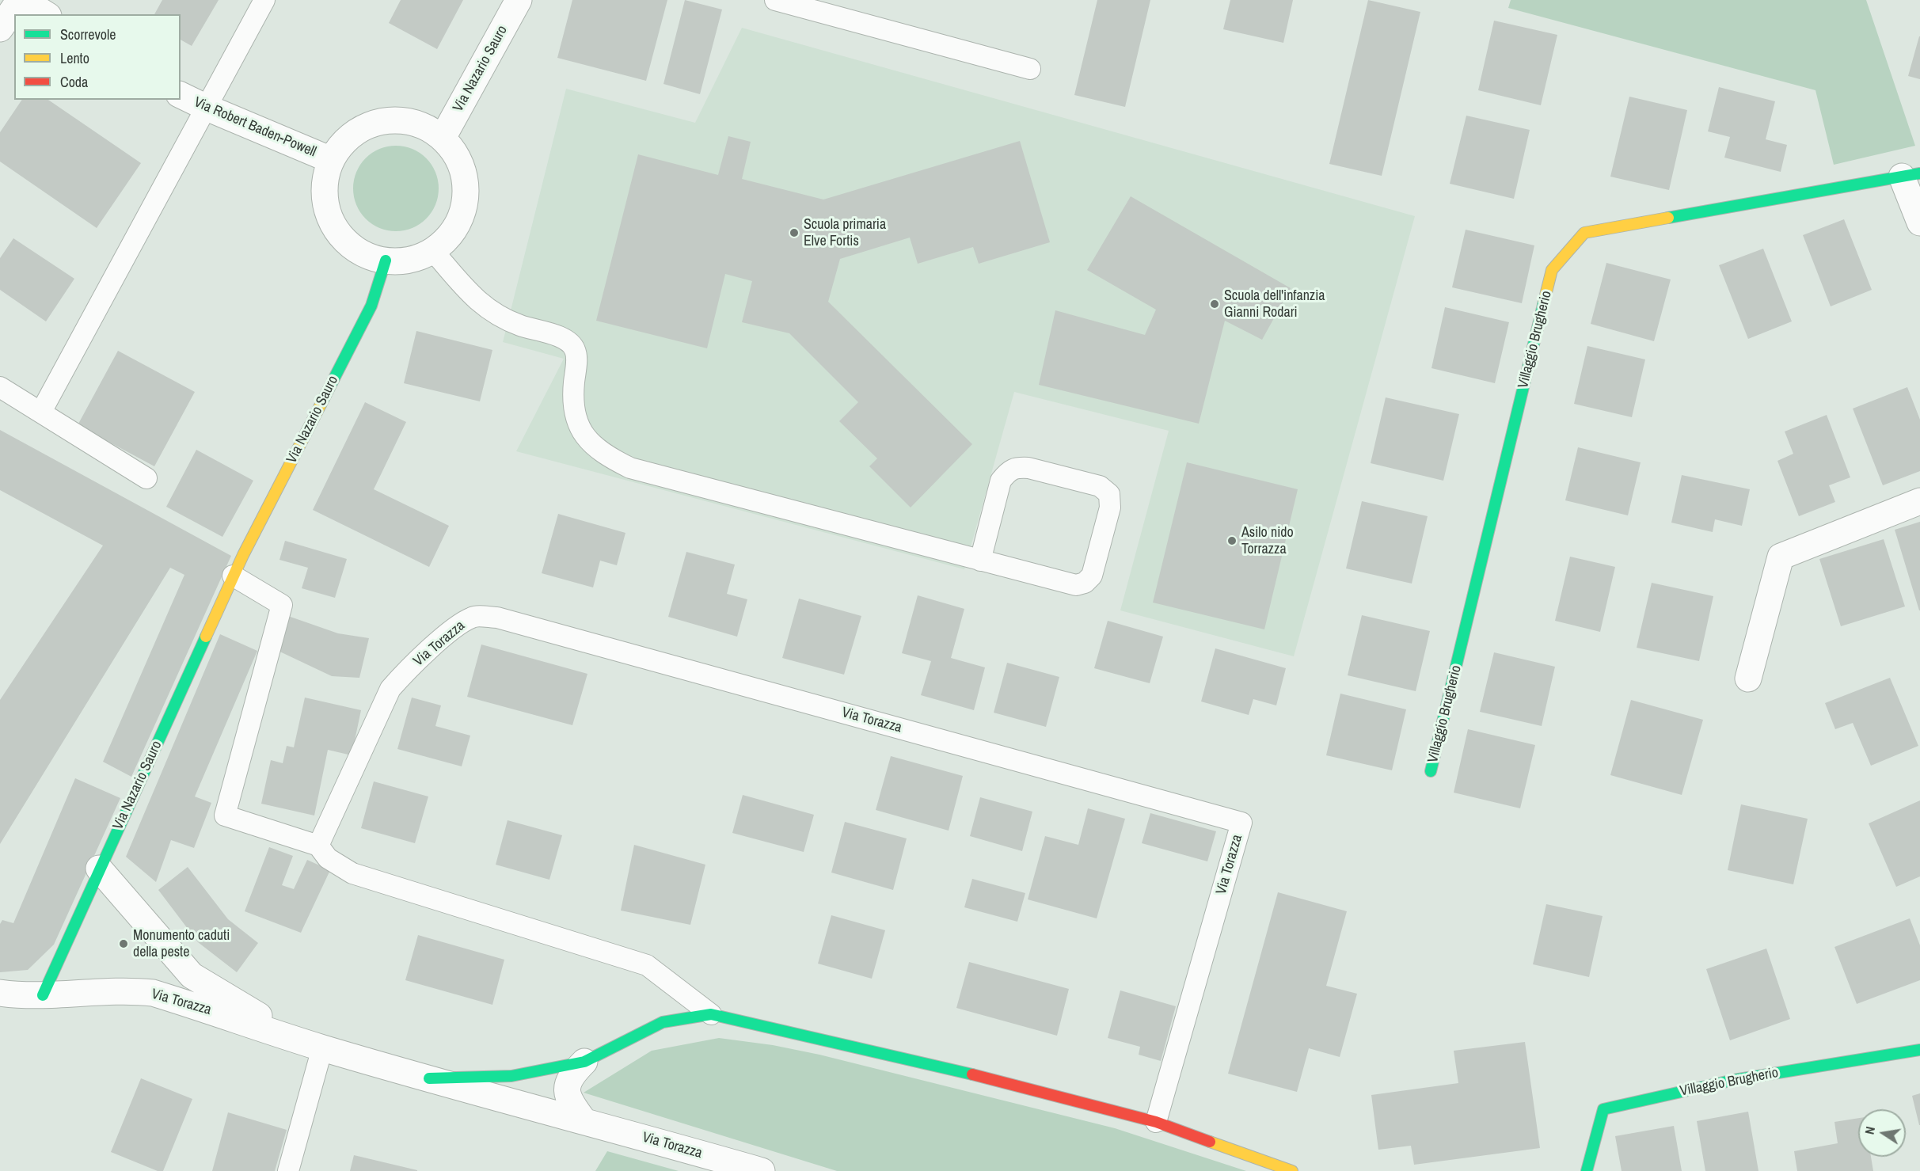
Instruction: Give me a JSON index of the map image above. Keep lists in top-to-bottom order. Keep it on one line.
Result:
{"streets":{"street":["Via Nazario Sauro","Via Robert Baden-Powell","Villaggio Brugherio","Via Torazza"]},"crossings":[["Via Nazario Sauro","Via Robert Baden-Powell"],["Via Nazario Sauro","Via Torazza"]],"places":["Scuola primaria Elve Fortis","Scuola dell'infanzia Gianni Rodari","Asilo nido Torrazza","Monumento caduti della peste"],"legend":["Scorrevole","Lento","Coda"],"north":"left"}
